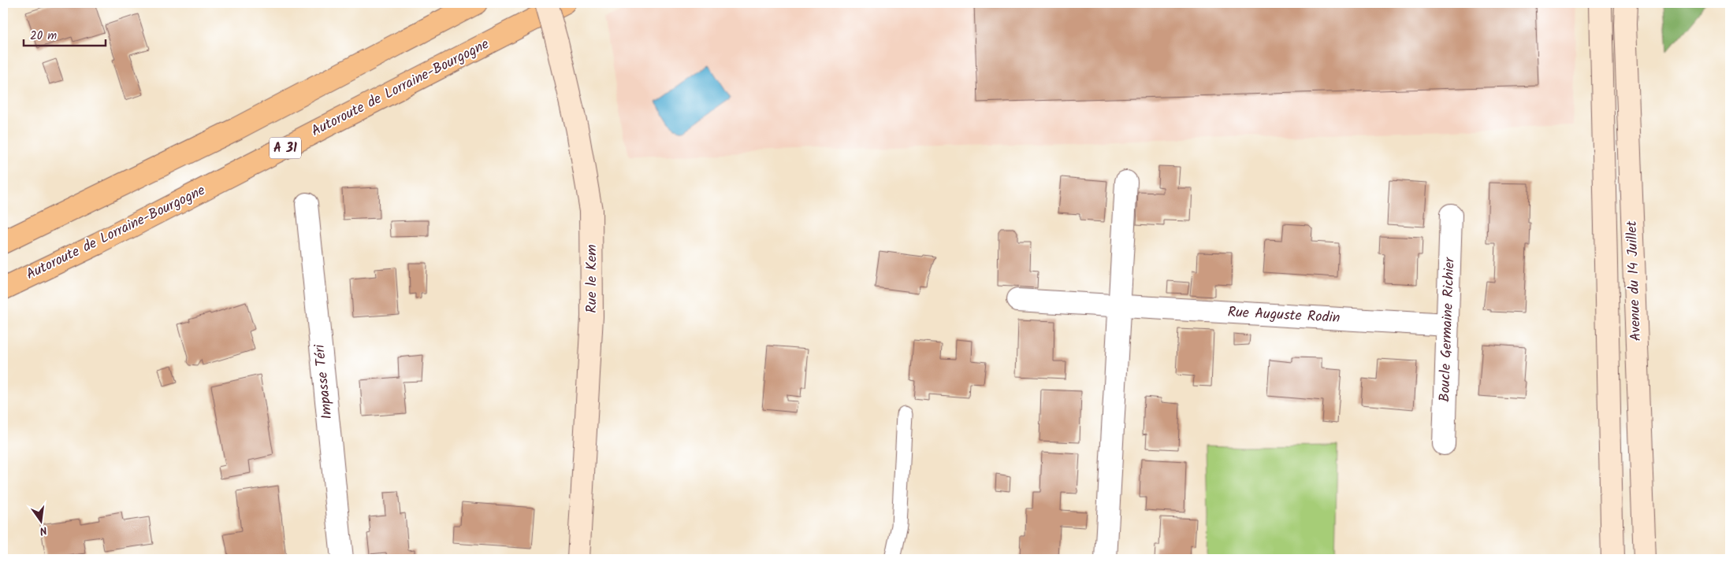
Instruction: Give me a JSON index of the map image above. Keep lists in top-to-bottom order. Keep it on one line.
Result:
{"streets":{"highway":["Autoroute de Lorraine-Bourgogne","A 31"],"main road":["Rue le Kem","Avenue du 14 Juillet"],"street":["Rue Auguste Rodin","Boucle Germaine Richier","Impasse Téri"]},"crossings":[["Rue Auguste Rodin","Boucle Germaine Richier"]],"scale_bar":"20 m","north":"bottom"}
